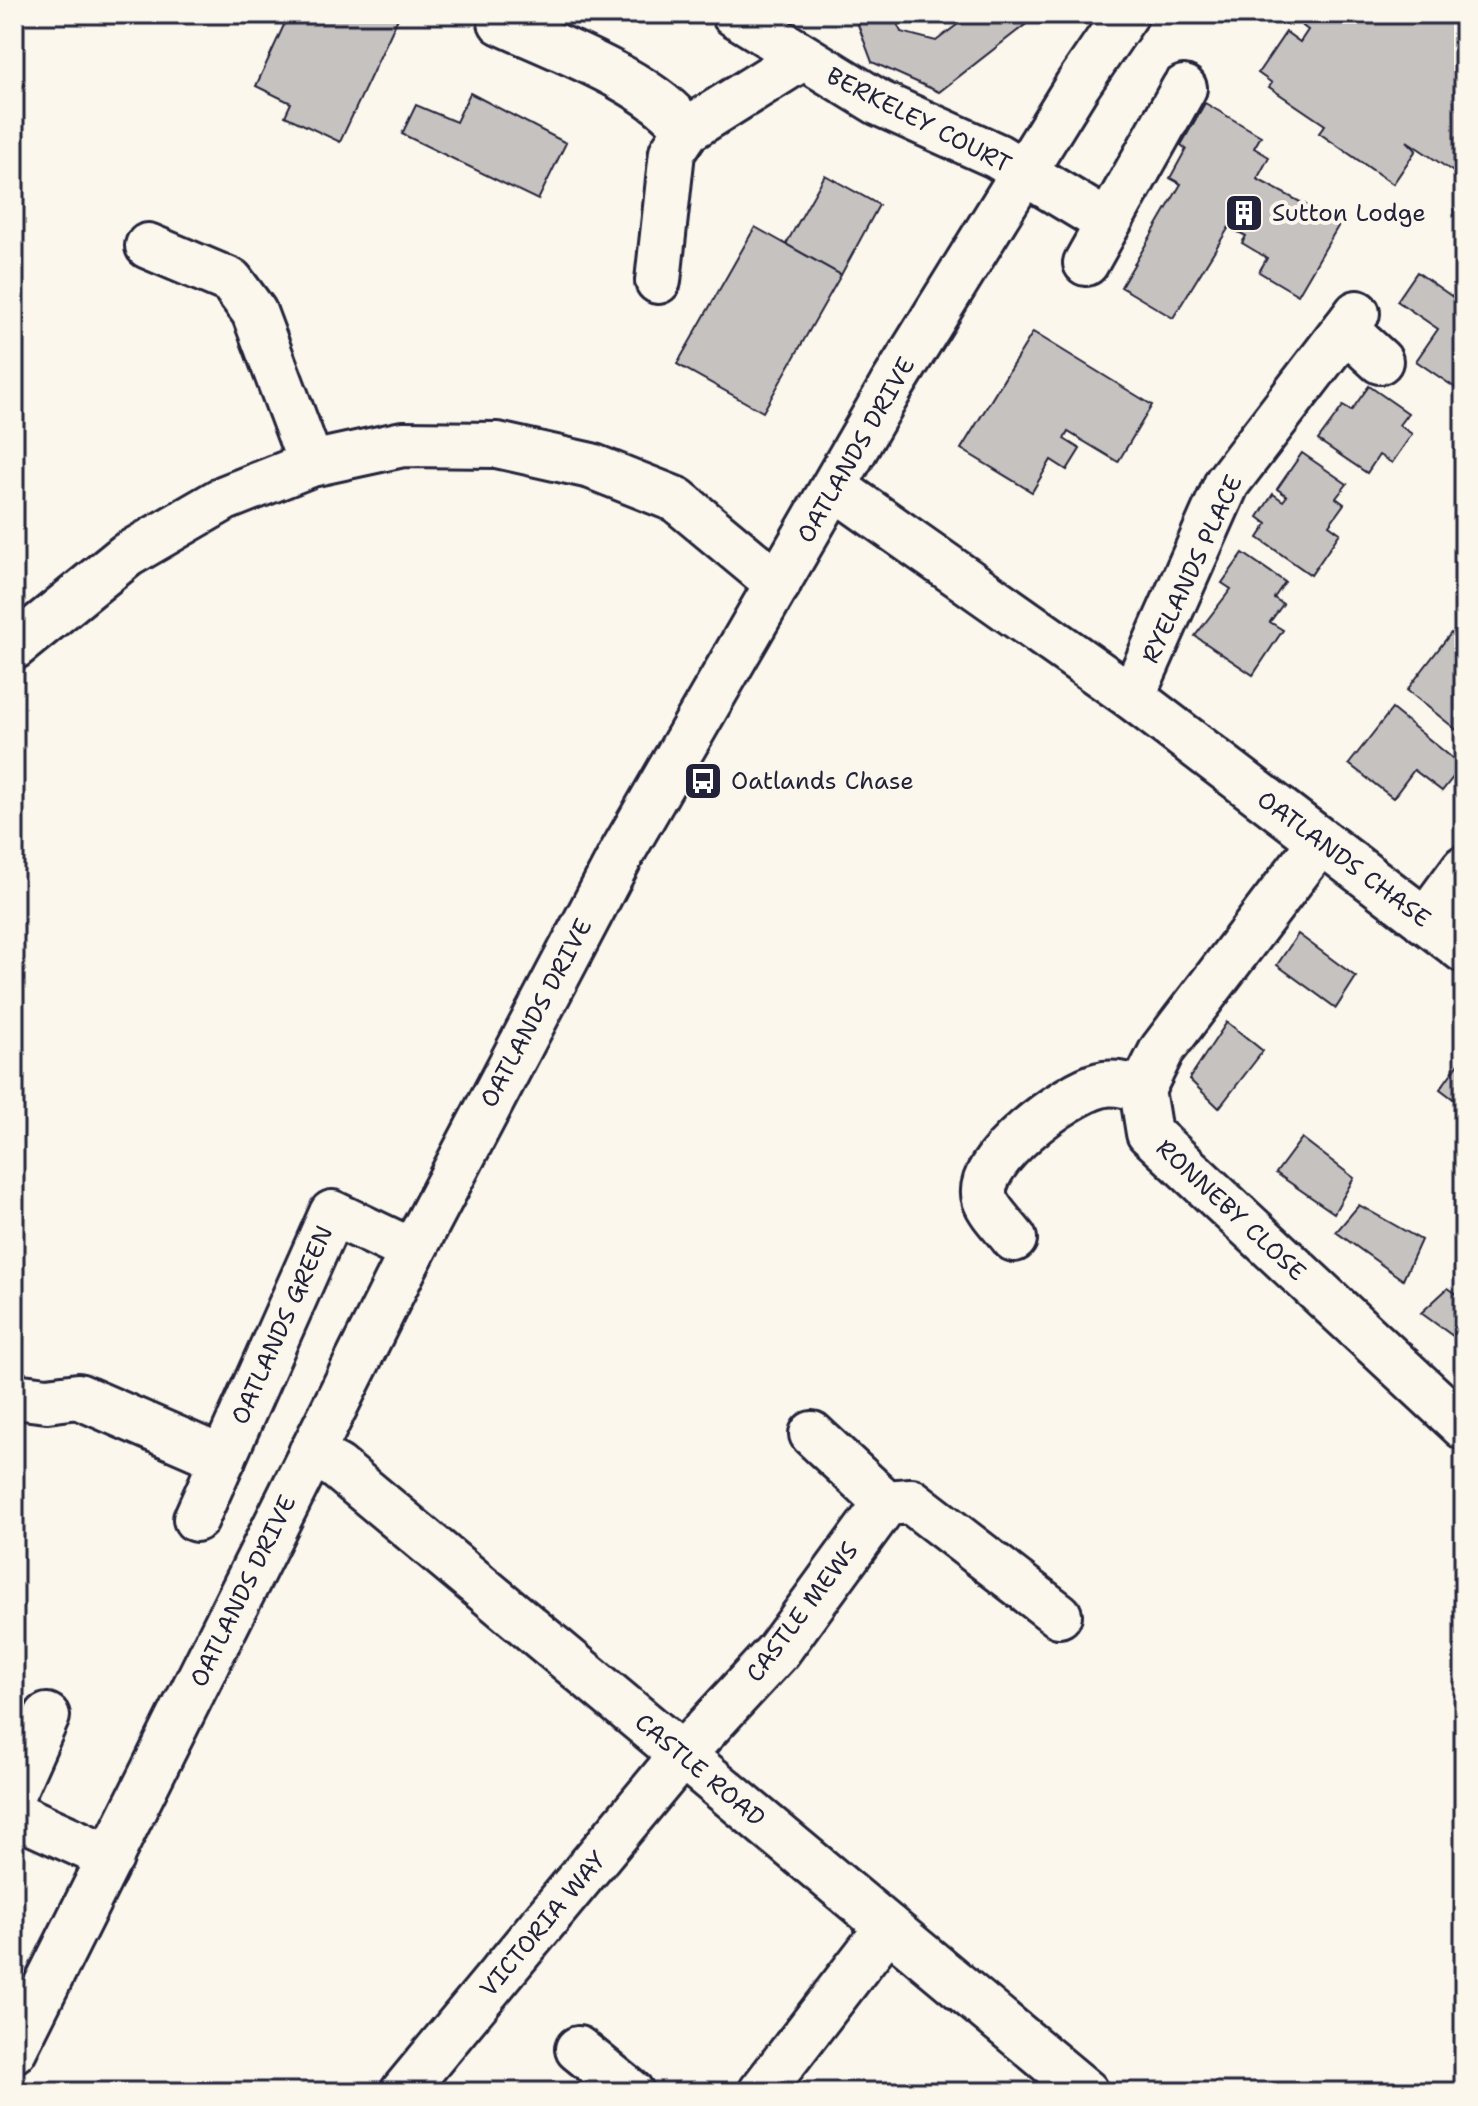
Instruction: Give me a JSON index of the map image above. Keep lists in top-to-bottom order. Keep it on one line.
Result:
{"streets":{"street":["BERKELEY COURT","OATLANDS DRIVE","RYELANDS PLACE","OATLANDS CHASE","RONNEBY CLOSE","OATLANDS GREEN","CASTLE MEWS","CASTLE ROAD","VICTORIA WAY"]},"crossings":[["BERKELEY COURT","OATLANDS DRIVE"],["OATLANDS DRIVE","OATLANDS CHASE"],["OATLANDS DRIVE","OATLANDS GREEN"],["OATLANDS DRIVE","CASTLE ROAD"],["RYELANDS PLACE","OATLANDS CHASE"],["CASTLE MEWS","CASTLE ROAD"],["CASTLE MEWS","VICTORIA WAY"],["CASTLE ROAD","VICTORIA WAY"]],"places":{"building":["Sutton Lodge"],"bus stop":["Oatlands Chase"]}}
